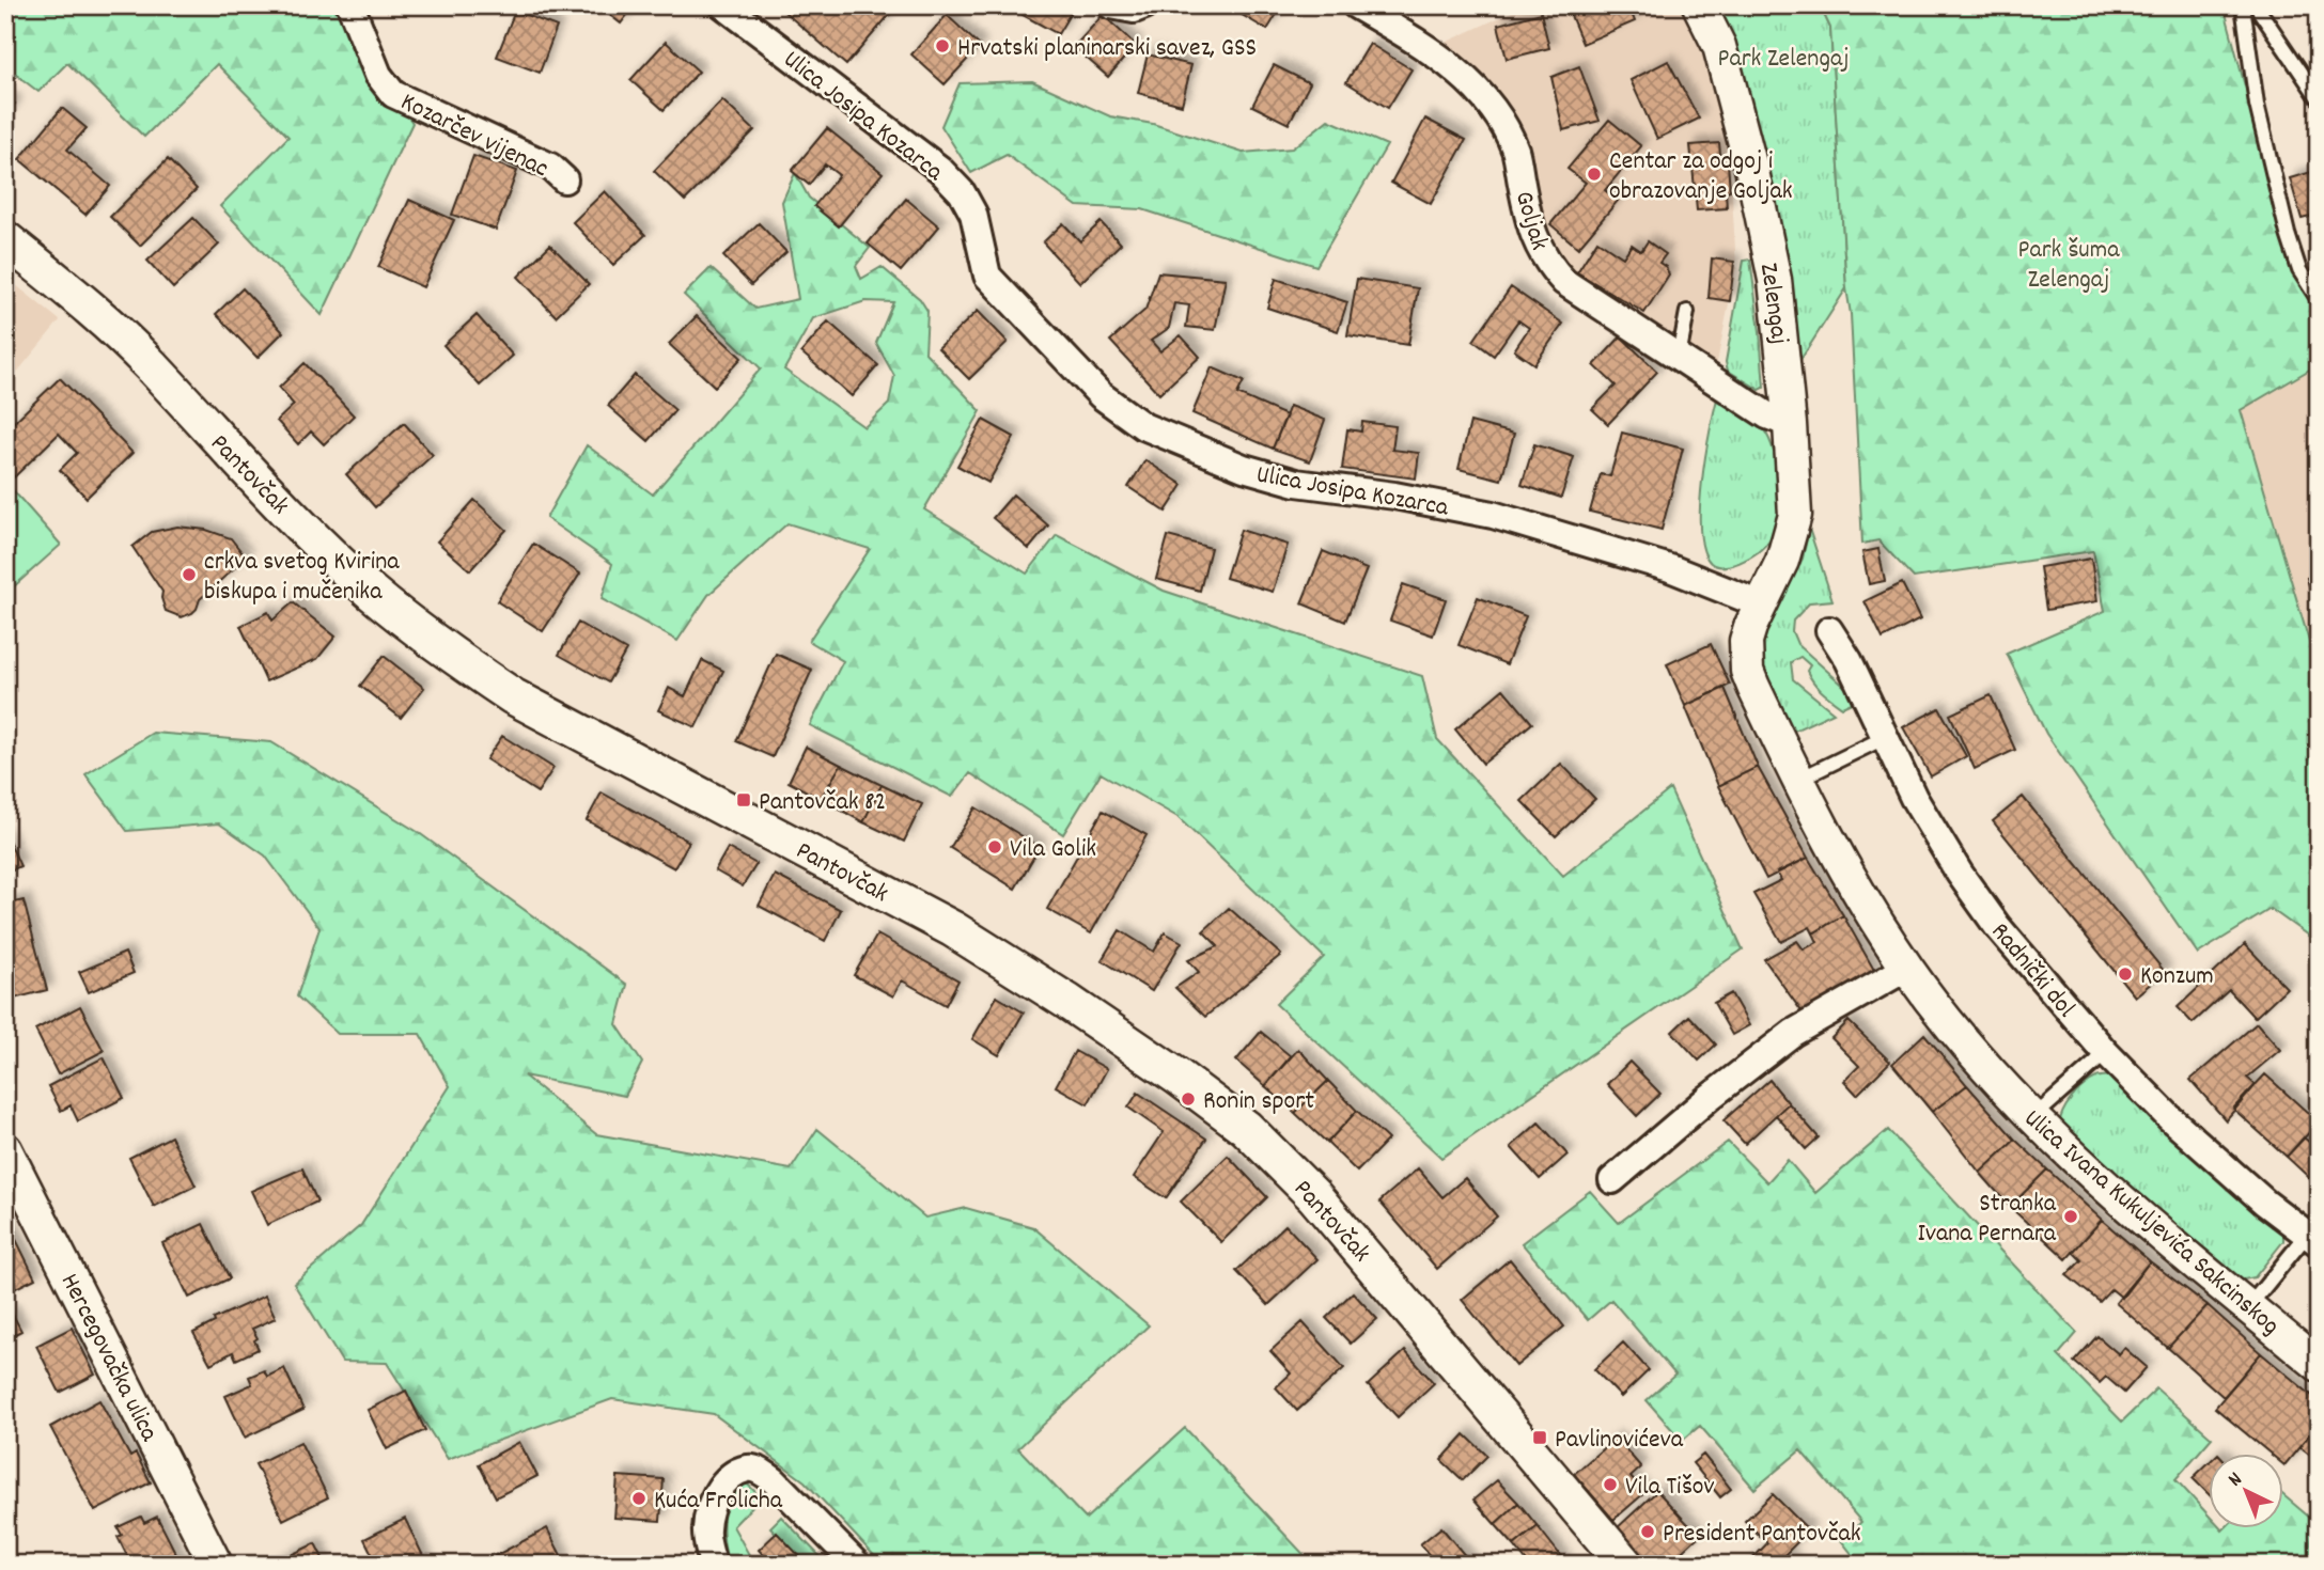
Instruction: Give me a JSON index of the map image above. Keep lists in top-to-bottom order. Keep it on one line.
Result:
{"streets":{"main road":["Pantovčak"],"street":["Ulica Josipa Kozarca","Kozarčev vijenac","Goljak","Zelengaj","Radnički dol","Ulica Ivana Kukuljevića Sakcinskog","Hercegovačka ulica"]},"crossings":[["Ulica Josipa Kozarca","Zelengaj"],["Ulica Josipa Kozarca","Ulica Ivana Kukuljevića Sakcinskog"],["Goljak","Zelengaj"],["Zelengaj","Ulica Ivana Kukuljevića Sakcinskog"]],"parks":["Park Zelengaj","Park šuma Zelengaj"],"places":{"other":["Hrvatski planinarski savez, GSS","Centar za odgoj i obrazovanje Goljak","crkva svetog Kvirina biskupa i mučenika","Vila Golik","Konzum","Ronin sport","Stranka Ivana Pernara","Vila Tišov","Kuća Frolicha","President Pantovčak"],"transit":["Pantovčak 82","Pavlinovićeva"]},"north":"top left"}
